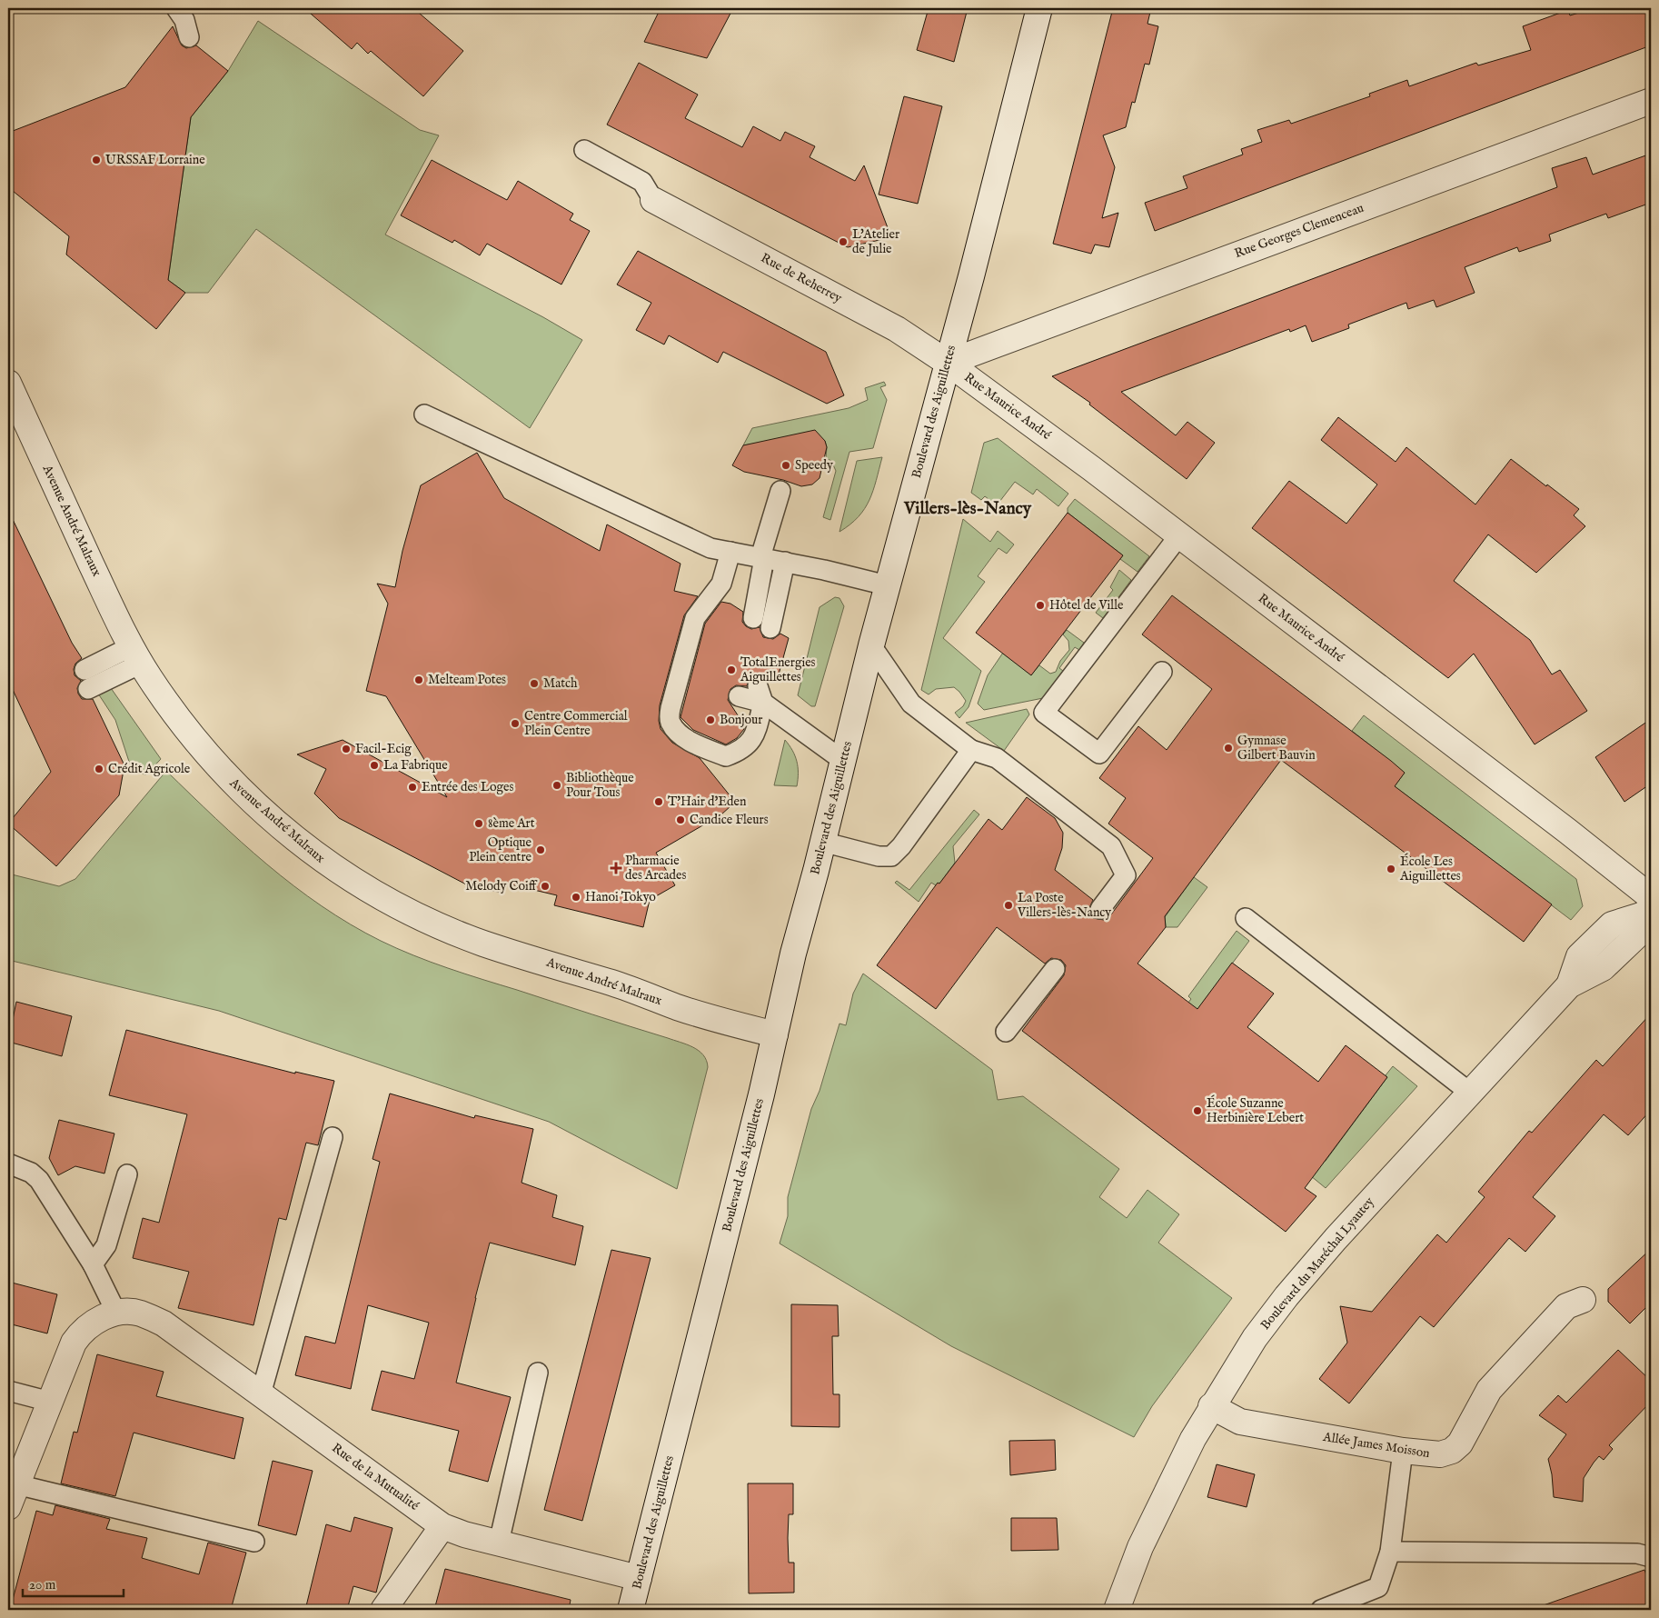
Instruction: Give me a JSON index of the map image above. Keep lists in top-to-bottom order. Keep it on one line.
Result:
{"streets":{"street":["Rue Georges Clemenceau","Rue de Reherrey","Rue Maurice André","Boulevard des Aiguillettes","Avenue André Malraux","Boulevard du Maréchal Lyautey","Allée James Moisson","Rue de la Mutualité"]},"crossings":[["Rue Georges Clemenceau","Rue de Reherrey"],["Rue Georges Clemenceau","Rue Maurice André"],["Rue Georges Clemenceau","Boulevard des Aiguillettes"],["Rue de Reherrey","Rue Maurice André"],["Rue de Reherrey","Boulevard des Aiguillettes"],["Rue Maurice André","Boulevard des Aiguillettes"],["Rue Maurice André","Boulevard du Maréchal Lyautey"],["Boulevard des Aiguillettes","Avenue André Malraux"],["Boulevard des Aiguillettes","Rue de la Mutualité"],["Boulevard du Maréchal Lyautey","Allée James Moisson"]],"districts":["Villers-lès-Nancy"],"places":{"other":["URSSAF Lorraine","L'Atelier de Julie","Speedy","Hôtel de Ville","TotalEnergies Aiguillettes","Melteam Potes","Match","Bonjour","Centre Commercial Plein Centre","Gymnase Gilbert Bauvin","Facil-Ecig","La Fabrique","Crédit Agricole","Bibliothèque Pour Tous","Entrée des Loges","T'Hair d'Eden","Candice Fleurs","8ème Art","Optique Plein centre","École Les Aiguillettes","Melody Coiff","Hanoi Tokyo","La Poste Villers-lès-Nancy","École Suzanne Herbinière Lebert"],"health":["Pharmacie des Arcades"]},"scale_bar":"20 m"}
